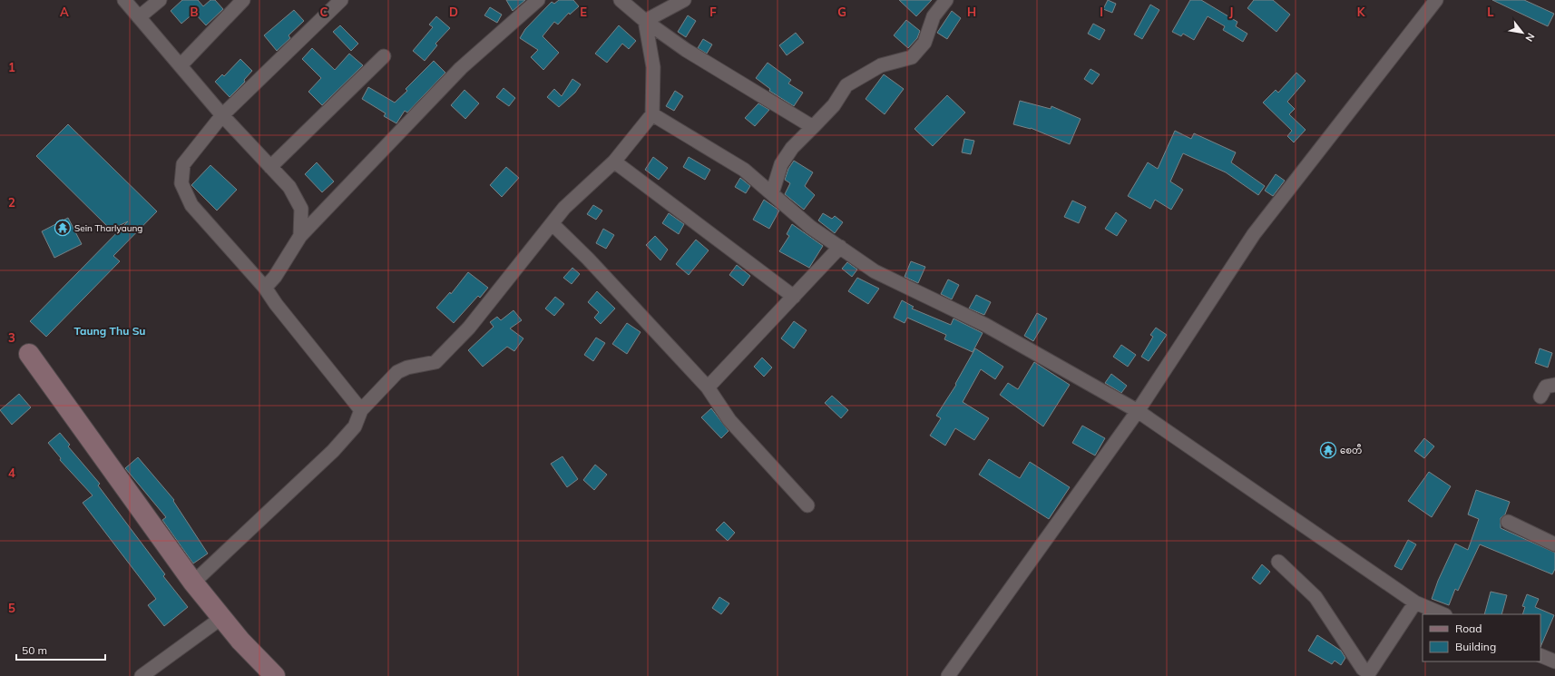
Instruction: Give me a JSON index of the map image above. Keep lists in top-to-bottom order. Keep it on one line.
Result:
{"districts":["Taung Thu Su"],"places":{"temple":["Sein Tharlyaung","စေတီ"]},"legend":["Road","Building"],"scale_bar":"50 m","north":"bottom right","grid":{"columns":["A","B","C","D","E","F","G","H","I","J","K","L"],"rows":["1","2","3","4","5"]}}
